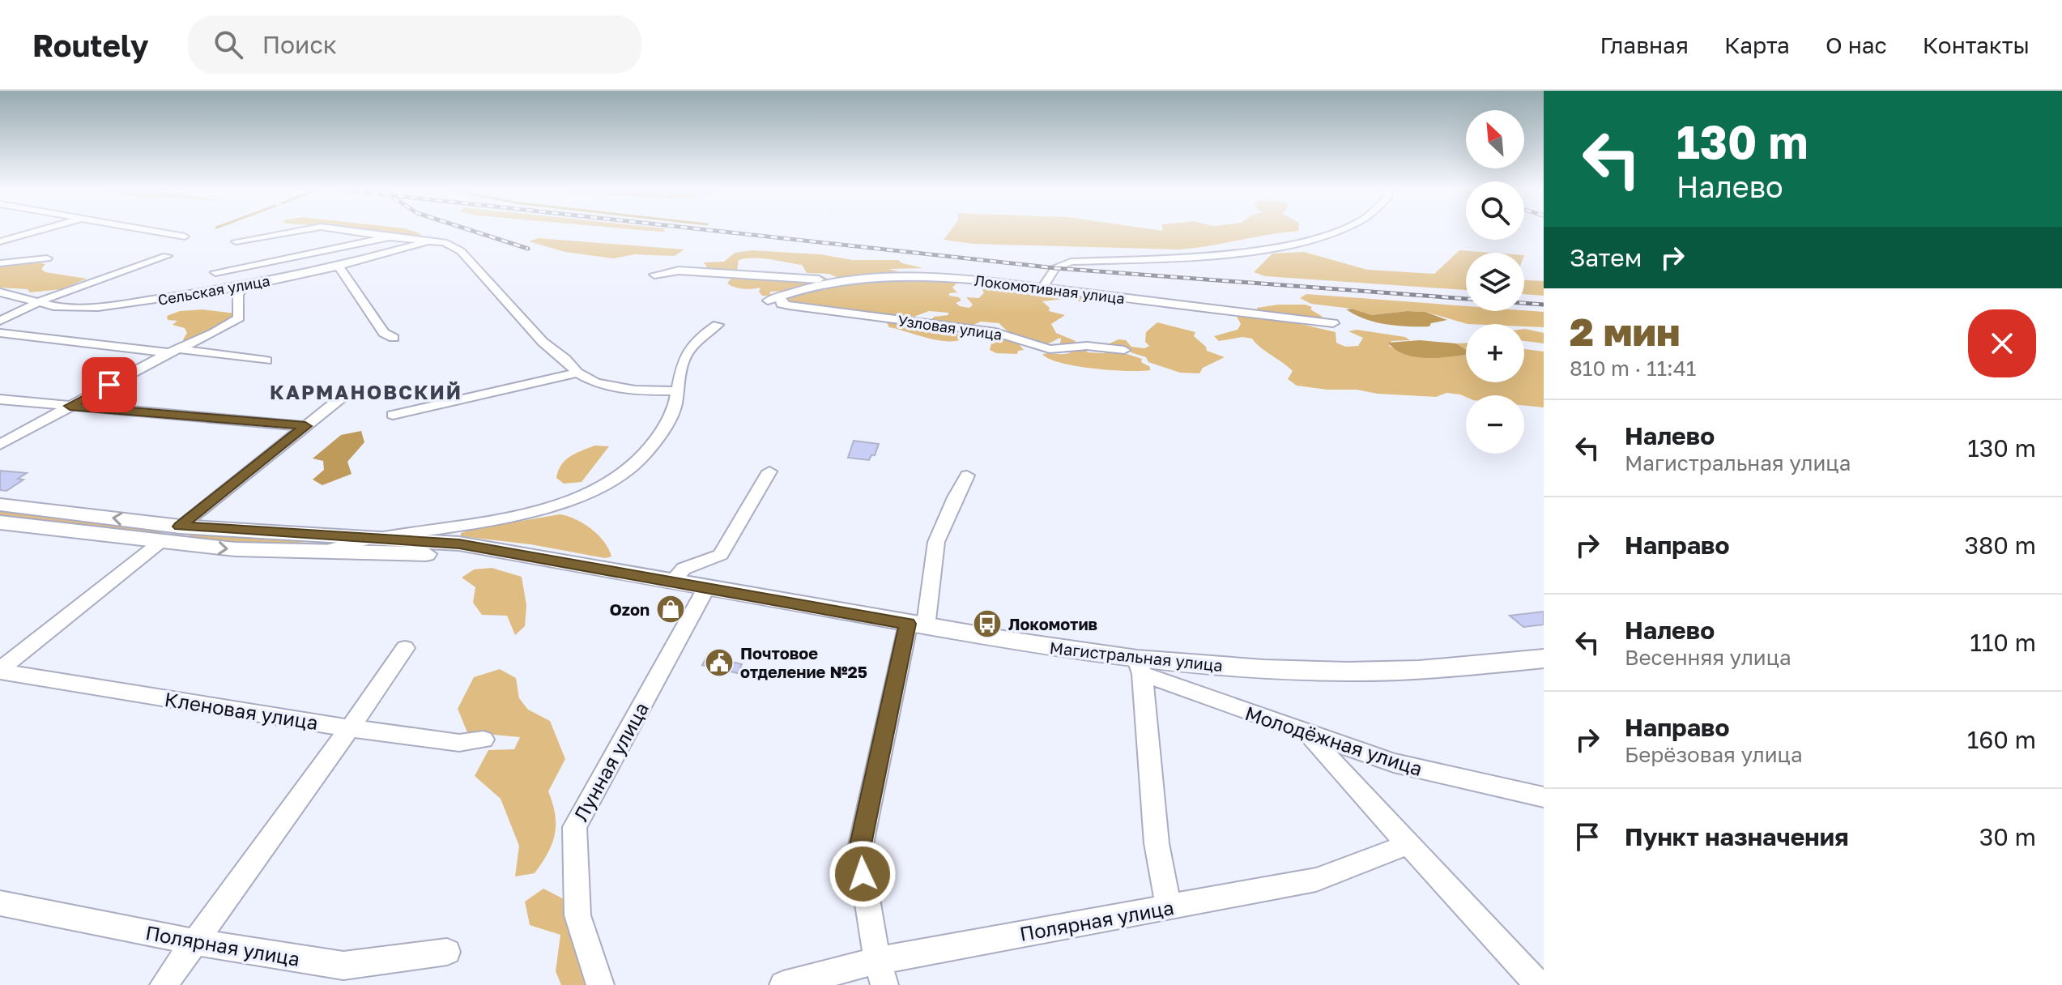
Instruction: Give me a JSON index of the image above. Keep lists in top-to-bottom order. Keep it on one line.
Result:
{"streets":{"main road":["Магистральная улица"],"street":["Локомотивная улица","Сельская улица","Узловая улица","Кленовая улица","Молодёжная улица","Лунная улица","Полярная улица"]},"crossings":[["Локомотивная улица","Узловая улица"],["Магистральная улица","Молодёжная улица"],["Магистральная улица","Лунная улица"]],"districts":["КАРМАНОВСКИЙ"],"places":{"shop":["Ozon"],"bus stop":["Локомотив"],"public building":["Почтовое отделение №25"]},"north":"top left","page":{"header":"Routely","search":"Поиск","nav":["Главная","Карта","О нас","Контакты"],"turn":["130 m","Налево"],"map_buttons":["+","−"],"then":"Затем","heading":["2 мин","810 m · 11:41"],"list":[{"name":"Налево","note":"Магистральная улица","value":"130 m"},{"name":"Направо","value":"380 m"},{"name":"Налево","note":"Весенняя улица","value":"110 m"},{"name":"Направо","note":"Берёзовая улица","value":"160 m"},{"name":"Пункт назначения","value":"30 m"}]}}
